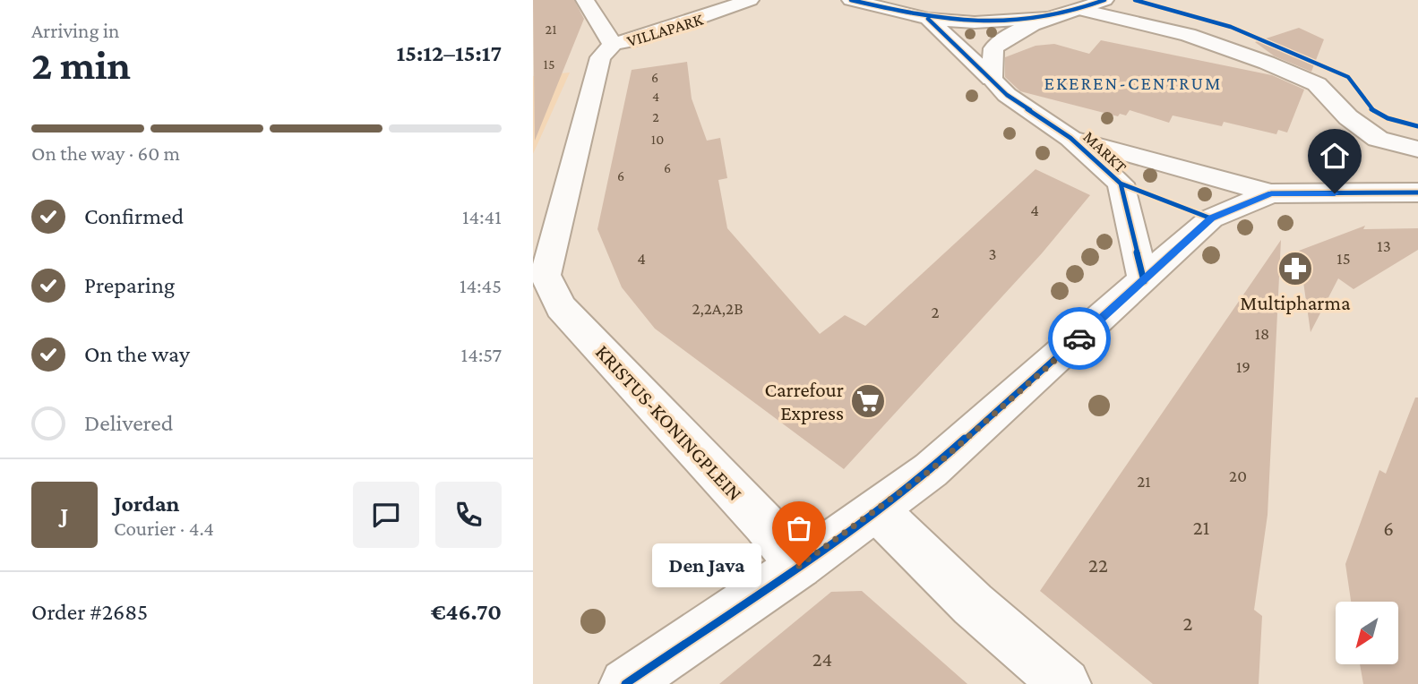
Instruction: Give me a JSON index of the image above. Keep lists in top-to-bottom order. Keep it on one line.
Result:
{"streets":{"street":["VILLAPARK","MARKT","KRISTUS-KONINGPLEIN"]},"crossings":[["VILLAPARK","KRISTUS-KONINGPLEIN"],["MARKT","KRISTUS-KONINGPLEIN"]],"districts":["EKEREN-CENTRUM"],"places":{"pharmacy":["Multipharma"],"supermarket":["Carrefour Express"],"other":["Den Java"]},"house_numbers":["21","15","6","4","2","10","6","6","4","13","3","4","15","2,2A,2B","2","18","19","20","21","21","6","22","2","24"],"north":"bottom left","page":{"heading":["2 min","Arriving in","15:12–15:17"],"panel":["Jordan","Courier · 4.4","Order #2685","€46.70"],"bar":"On the way · 60 m","list":[["Confirmed","14:41"],["Preparing","14:45"],["On the way","14:57"],"Delivered"],"round":"J","bubble":"Den Java"}}
